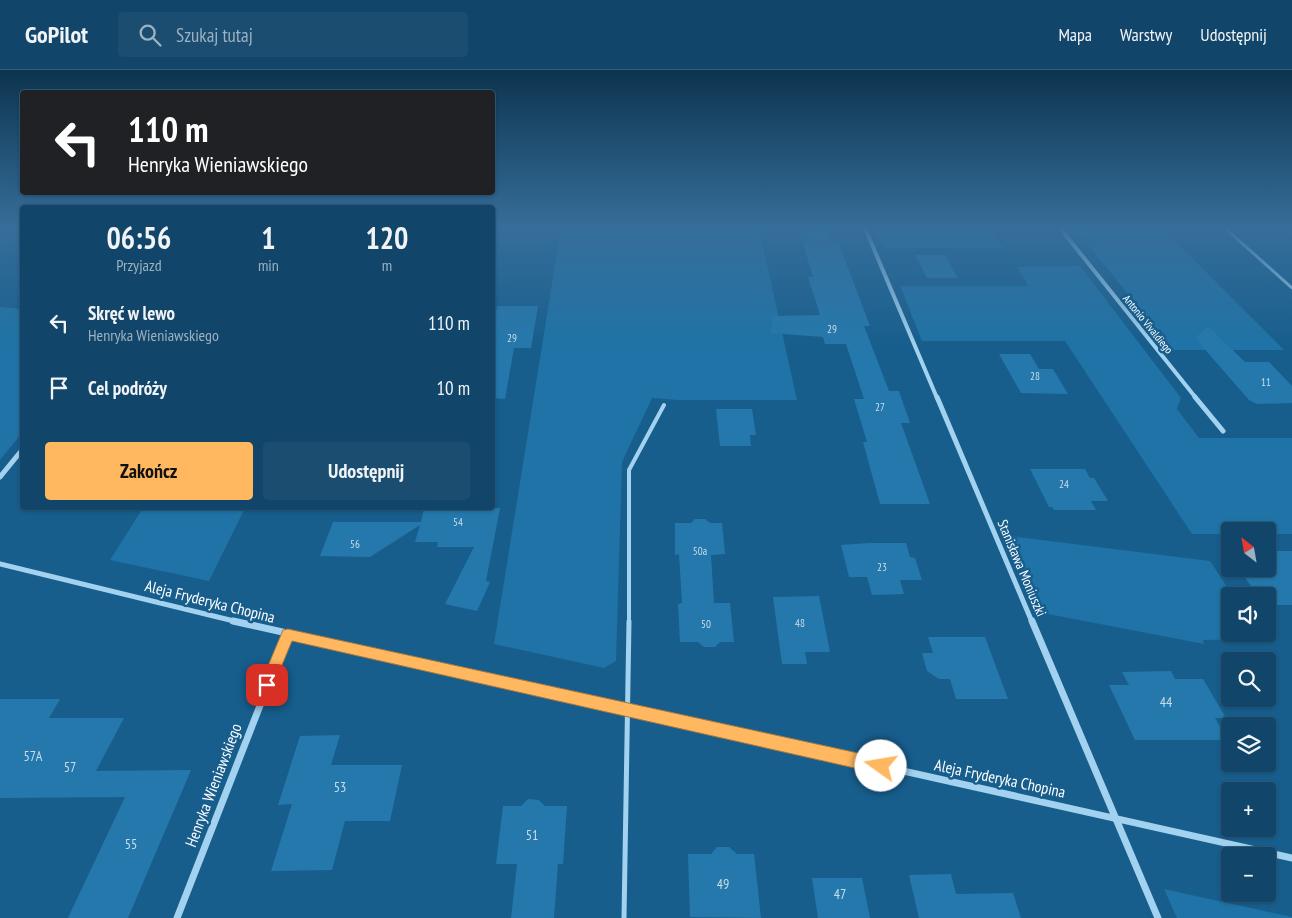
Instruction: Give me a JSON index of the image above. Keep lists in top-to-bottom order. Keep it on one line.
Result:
{"streets":{"street":["Antonio Vivaldiego","Stanisława Moniuszki","Aleja Fryderyka Chopina","Henryka Wieniawskiego"]},"crossings":[["Stanisława Moniuszki","Aleja Fryderyka Chopina"],["Aleja Fryderyka Chopina","Henryka Wieniawskiego"]],"house_numbers":["29","29","28","11","27","24","54","56","50a","23","48","50","44","57A","57","53","51","55","49","47"],"north":"top left","page":{"header":"GoPilot","search":"Szukaj tutaj","nav":["Mapa","Warstwy","Udostępnij"],"turn":["110 m","Henryka Wieniawskiego"],"eta":["06:56","Przyjazd","1","min","120","m"],"list":[{"name":"Skręć w lewo","note":"Henryka Wieniawskiego","value":"110 m"},{"name":"Cel podróży","value":"10 m"}],"buttons":["Zakończ","Udostępnij"],"map_buttons":["+","−"]}}
